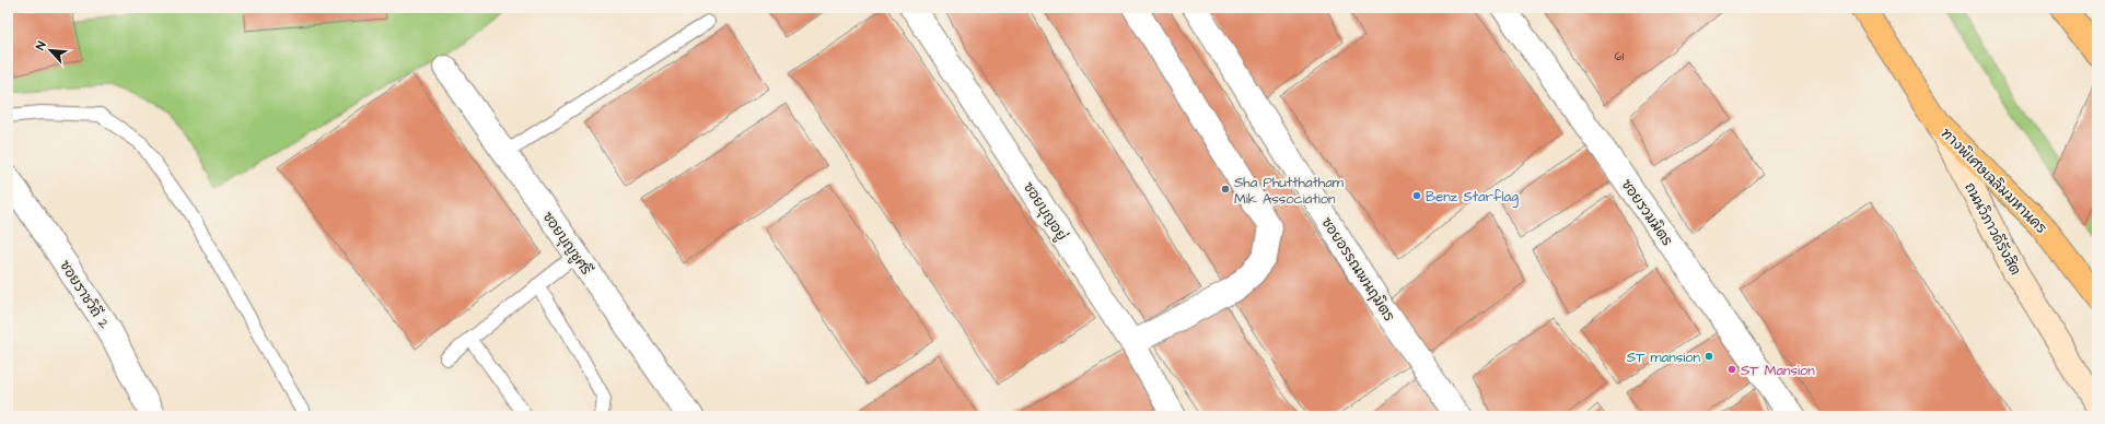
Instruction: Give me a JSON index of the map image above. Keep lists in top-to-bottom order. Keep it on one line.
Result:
{"streets":{"highway":["ทางพิเศษเฉลิมมหานคร","ถนนวิภาวดีรังสิต"],"street":["ซอยบุญอยู่","ซอยรวมมิตร","ซอยบุญชูศรี","ซอยอรรณพนฤมิตร","ซอยราชวิถี 2"]},"crossings":[["ทางพิเศษเฉลิมมหานคร","ถนนวิภาวดีรังสิต"]],"places":["Sha Phutthatham Mik Association","Benz Starflag","ST mansion","ST Mansion"],"house_numbers":["61"],"north":"top left"}
